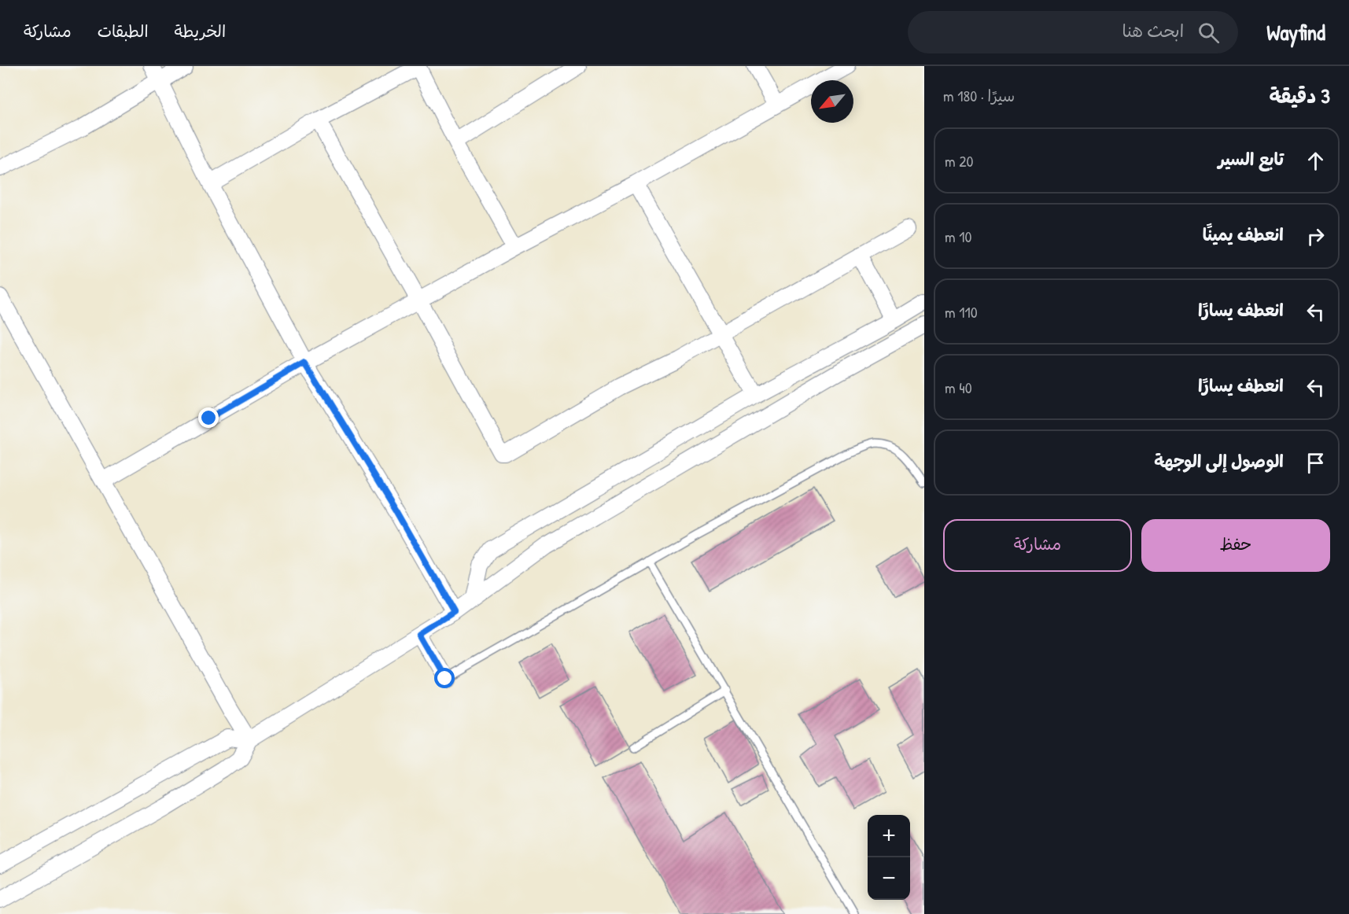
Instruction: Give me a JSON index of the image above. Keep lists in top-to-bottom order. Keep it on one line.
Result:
{"north":"bottom left","page":{"header":"Wayfind","search":"ابحث هنا","nav":["الخريطة","الطبقات","مشاركة"],"heading":["3 دقيقة","سيرًا · 180 m"],"list":[["تابع السير","20 m"],["انعطف يمينًا","10 m"],["انعطف يسارًا","110 m"],["انعطف يسارًا","40 m"],"الوصول إلى الوجهة"],"buttons":["حفظ","مشاركة"],"map_buttons":["+","−"]}}
